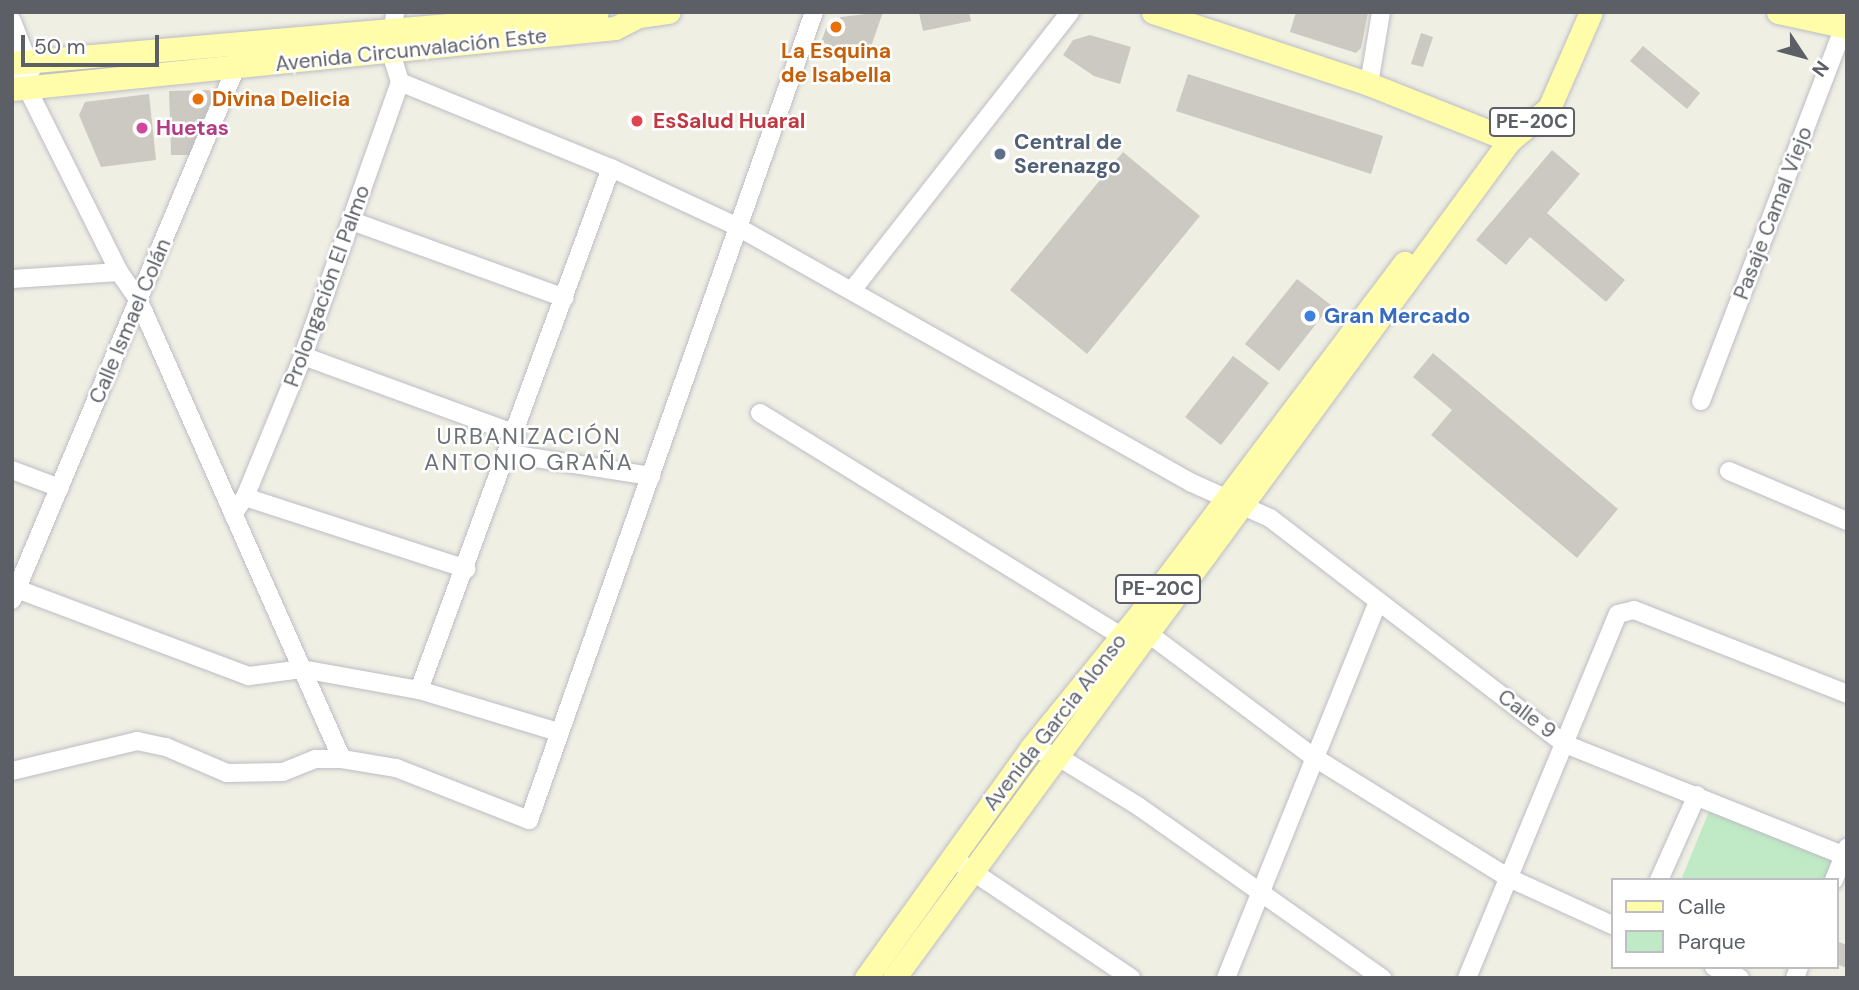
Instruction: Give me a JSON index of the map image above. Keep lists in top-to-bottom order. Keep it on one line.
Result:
{"streets":{"main road":["Avenida Circunvalación Este","PE-20C","Avenida Garcia Alonso"],"street":["Pasaje Camal Viejo","Prolongación El Palmo","Calle Ismael Colán","Calle 9"]},"crossings":[["Avenida Circunvalación Este","Calle Ismael Colán"],["Prolongación El Palmo","Calle 9"],["Calle 9","Avenida Garcia Alonso"]],"districts":["URBANIZACIÓN ANTONIO GRAÑA"],"places":["La Esquina de Isabella","Divina Delicia","EsSalud Huaral","Huetas","Central de Serenazgo","Gran Mercado"],"legend":["Calle","Parque"],"scale_bar":"50 m","north":"bottom right"}
